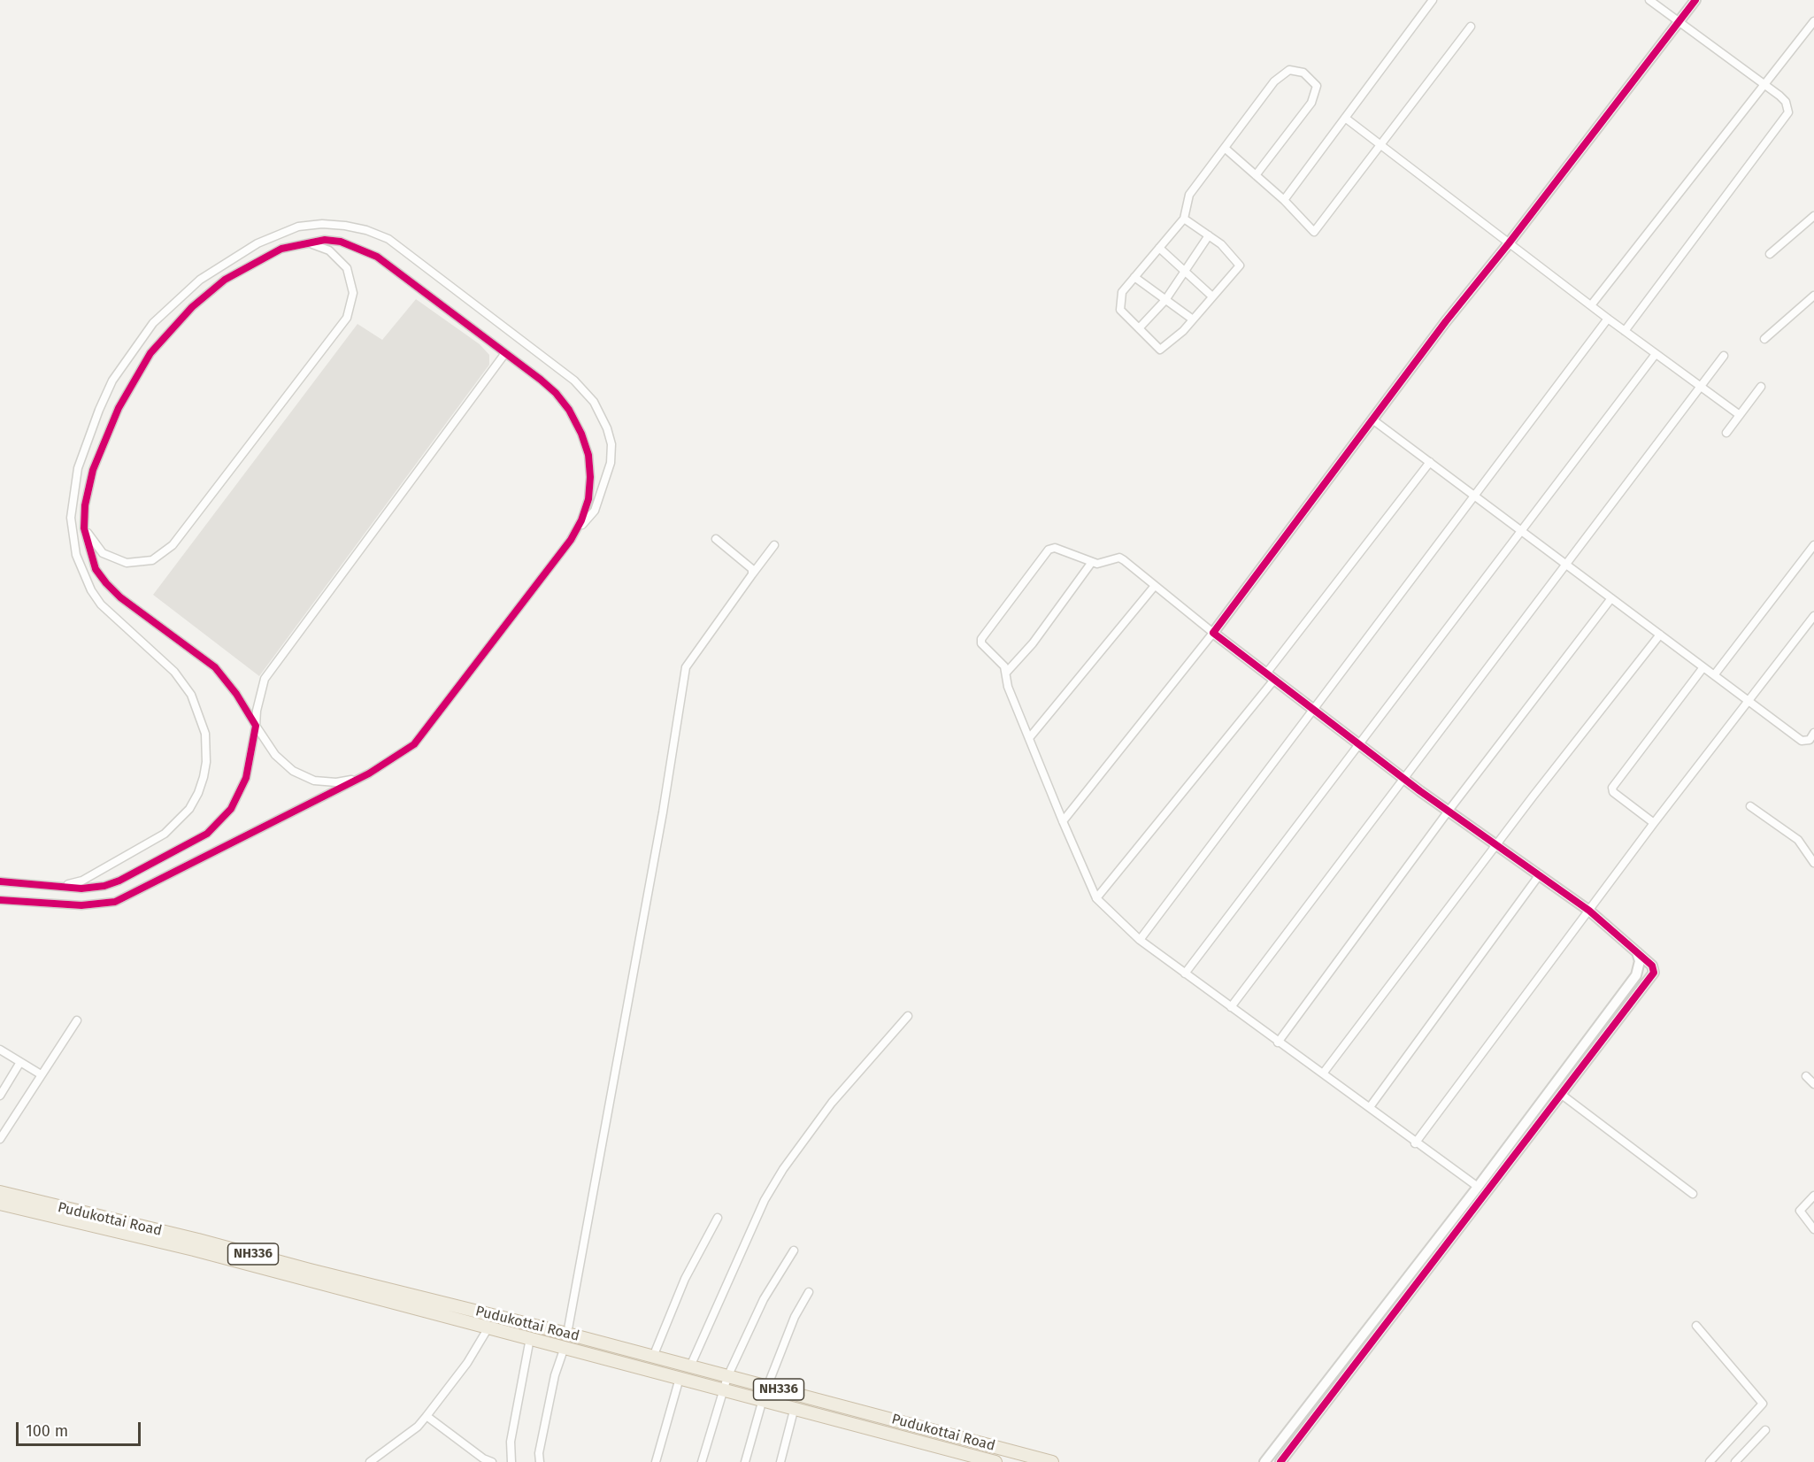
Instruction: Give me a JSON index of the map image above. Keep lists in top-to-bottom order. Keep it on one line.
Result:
{"streets":{"highway":["Pudukottai Road","NH336"]},"scale_bar":"100 m"}
